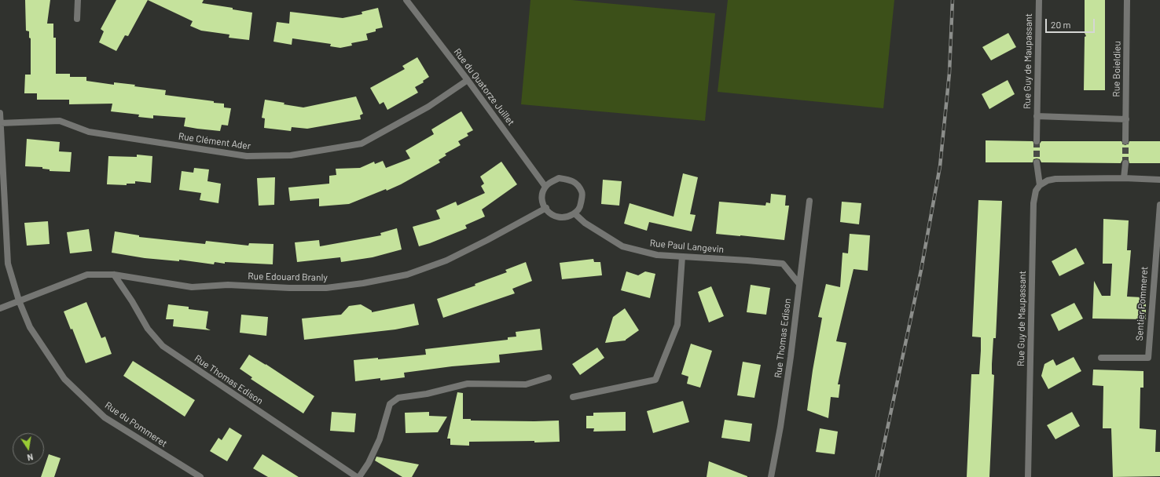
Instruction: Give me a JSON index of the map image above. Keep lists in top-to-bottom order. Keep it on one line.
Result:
{"streets":{"street":["Rue Guy de Maupassant","Rue Boieldieu","Rue du Quatorze Juillet","Rue Clément Ader","Rue Paul Langevin","Rue Edouard Branly","Sentier Pommeret","Rue Thomas Edison","Rue du Pommeret"]},"crossings":[["Rue du Quatorze Juillet","Rue Clément Ader"],["Rue du Quatorze Juillet","Rue Paul Langevin"],["Rue du Quatorze Juillet","Rue Edouard Branly"],["Rue Clément Ader","Rue du Pommeret"],["Rue Paul Langevin","Rue Edouard Branly"],["Rue Paul Langevin","Rue Thomas Edison"],["Rue Edouard Branly","Rue Thomas Edison"],["Rue Edouard Branly","Rue du Pommeret"]],"scale_bar":"20 m","north":"bottom"}
